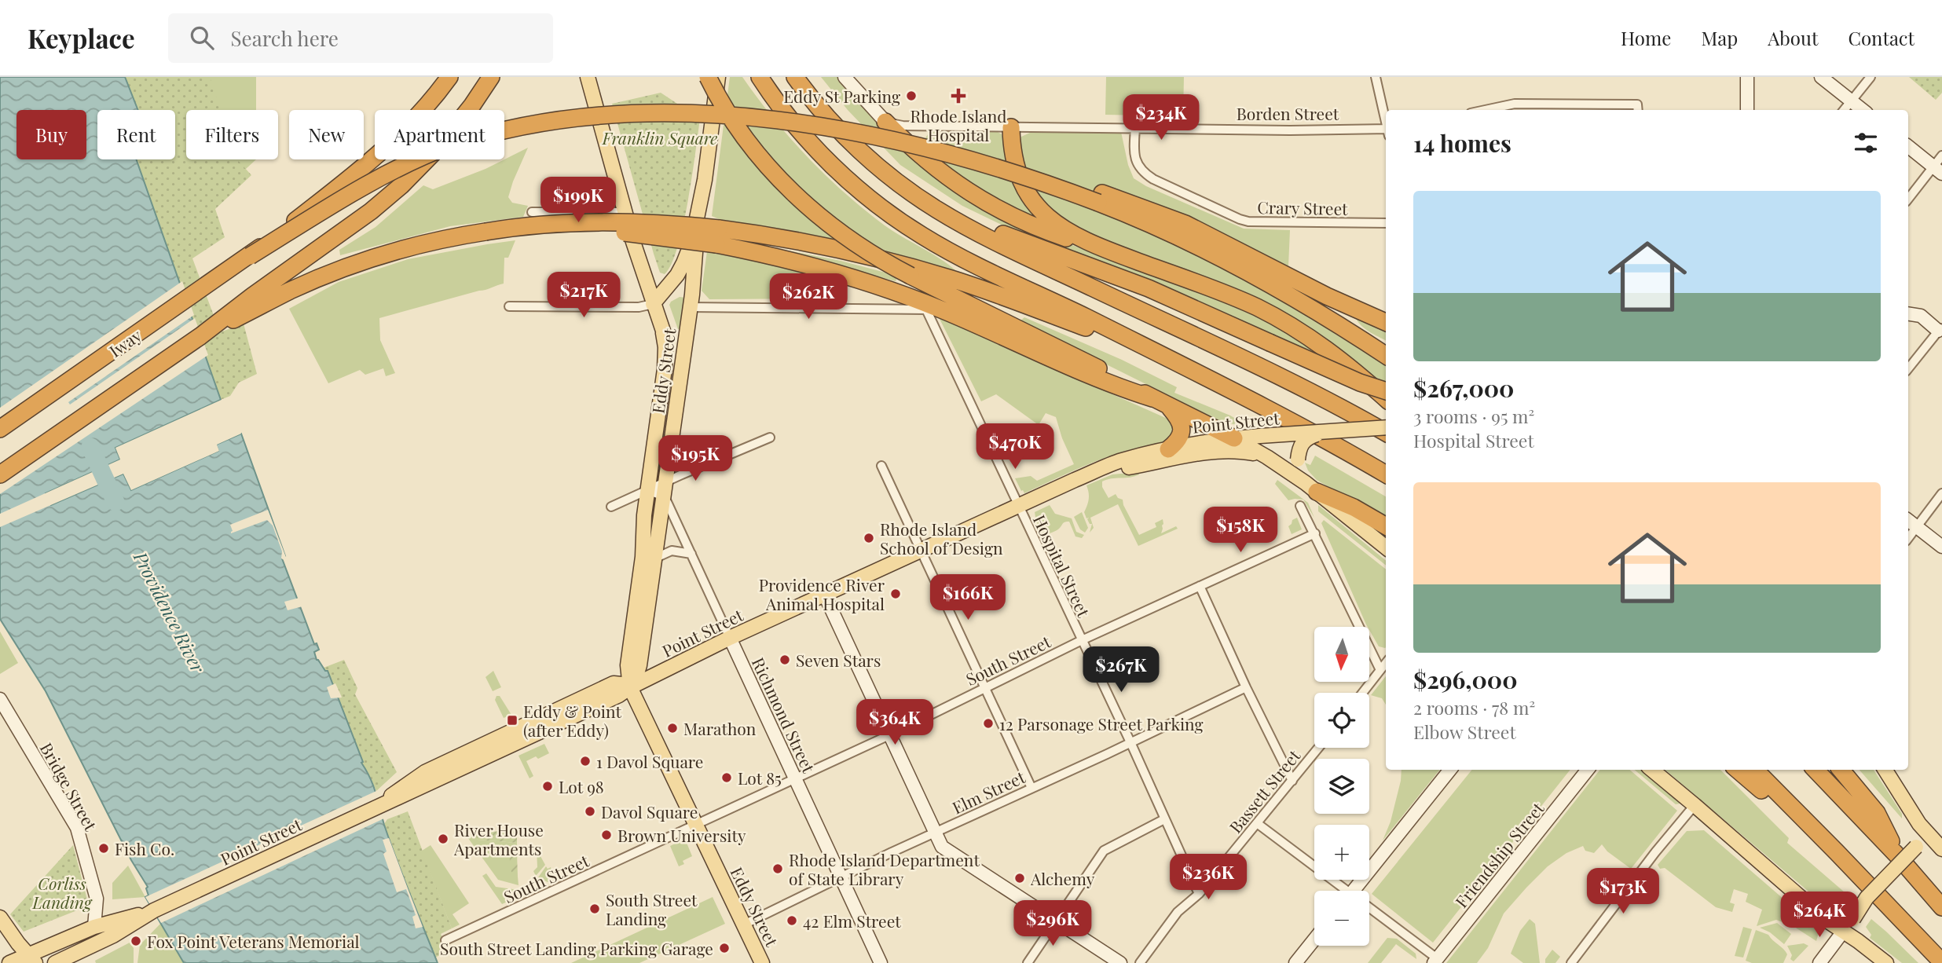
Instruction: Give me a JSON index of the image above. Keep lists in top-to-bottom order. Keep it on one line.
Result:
{"streets":{"highway":["Iway"],"main road":["Eddy Street","Point Street"],"street":["Borden Street","Crary Street","Hospital Street","South Street","Richmond Street","Bridge Street","Bassett Street","Elm Street","Friendship Street"]},"crossings":[["Borden Street","Crary Street"],["Eddy Street","Point Street"],["Eddy Street","Hospital Street"],["Eddy Street","South Street"],["Eddy Street","Richmond Street"],["Eddy Street","Elm Street"],["Point Street","Hospital Street"],["Point Street","Richmond Street"],["Hospital Street","South Street"],["Hospital Street","Bassett Street"],["Hospital Street","Elm Street"],["South Street","Richmond Street"],["Richmond Street","Elm Street"]],"water":["Providence River"],"parks":["Franklin Square","Corliss Landing"],"places":{"other":["Eddy St Parking","Rhode Island School of Design","Providence River Animal Hospital","Seven Stars","12 Parsonage Street Parking","Marathon","1 Davol Square","Lot 85","Lot 98","Davol Square","Brown University","River House Apartments","Fish Co.","Rhode Island Department of State Library","Alchemy","South Street Landing","42 Elm Street","Fox Point Veterans Memorial","South Street Landing Parking Garage"],"health":["Rhode Island Hospital"],"transit":["Eddy & Point (after Eddy)"]},"north":"bottom","page":{"header":"Keyplace","search":"Search here","nav":["Home","Map","About","Contact"],"price":["$234K","$199K","$217K","$262K","$470K","$195K","$158K","$166K","$267K","$364K","$236K","$173K","$264K","$296K"],"chip":["Buy","Rent","Filters","New","Apartment"],"heading":"14 homes","list":[{"name":"$267,000","note":"3 rooms · 95 m² · Hospital Street"},{"name":"$296,000","note":"2 rooms · 78 m² · Elbow Street"}],"map_buttons":["+","−"]}}
